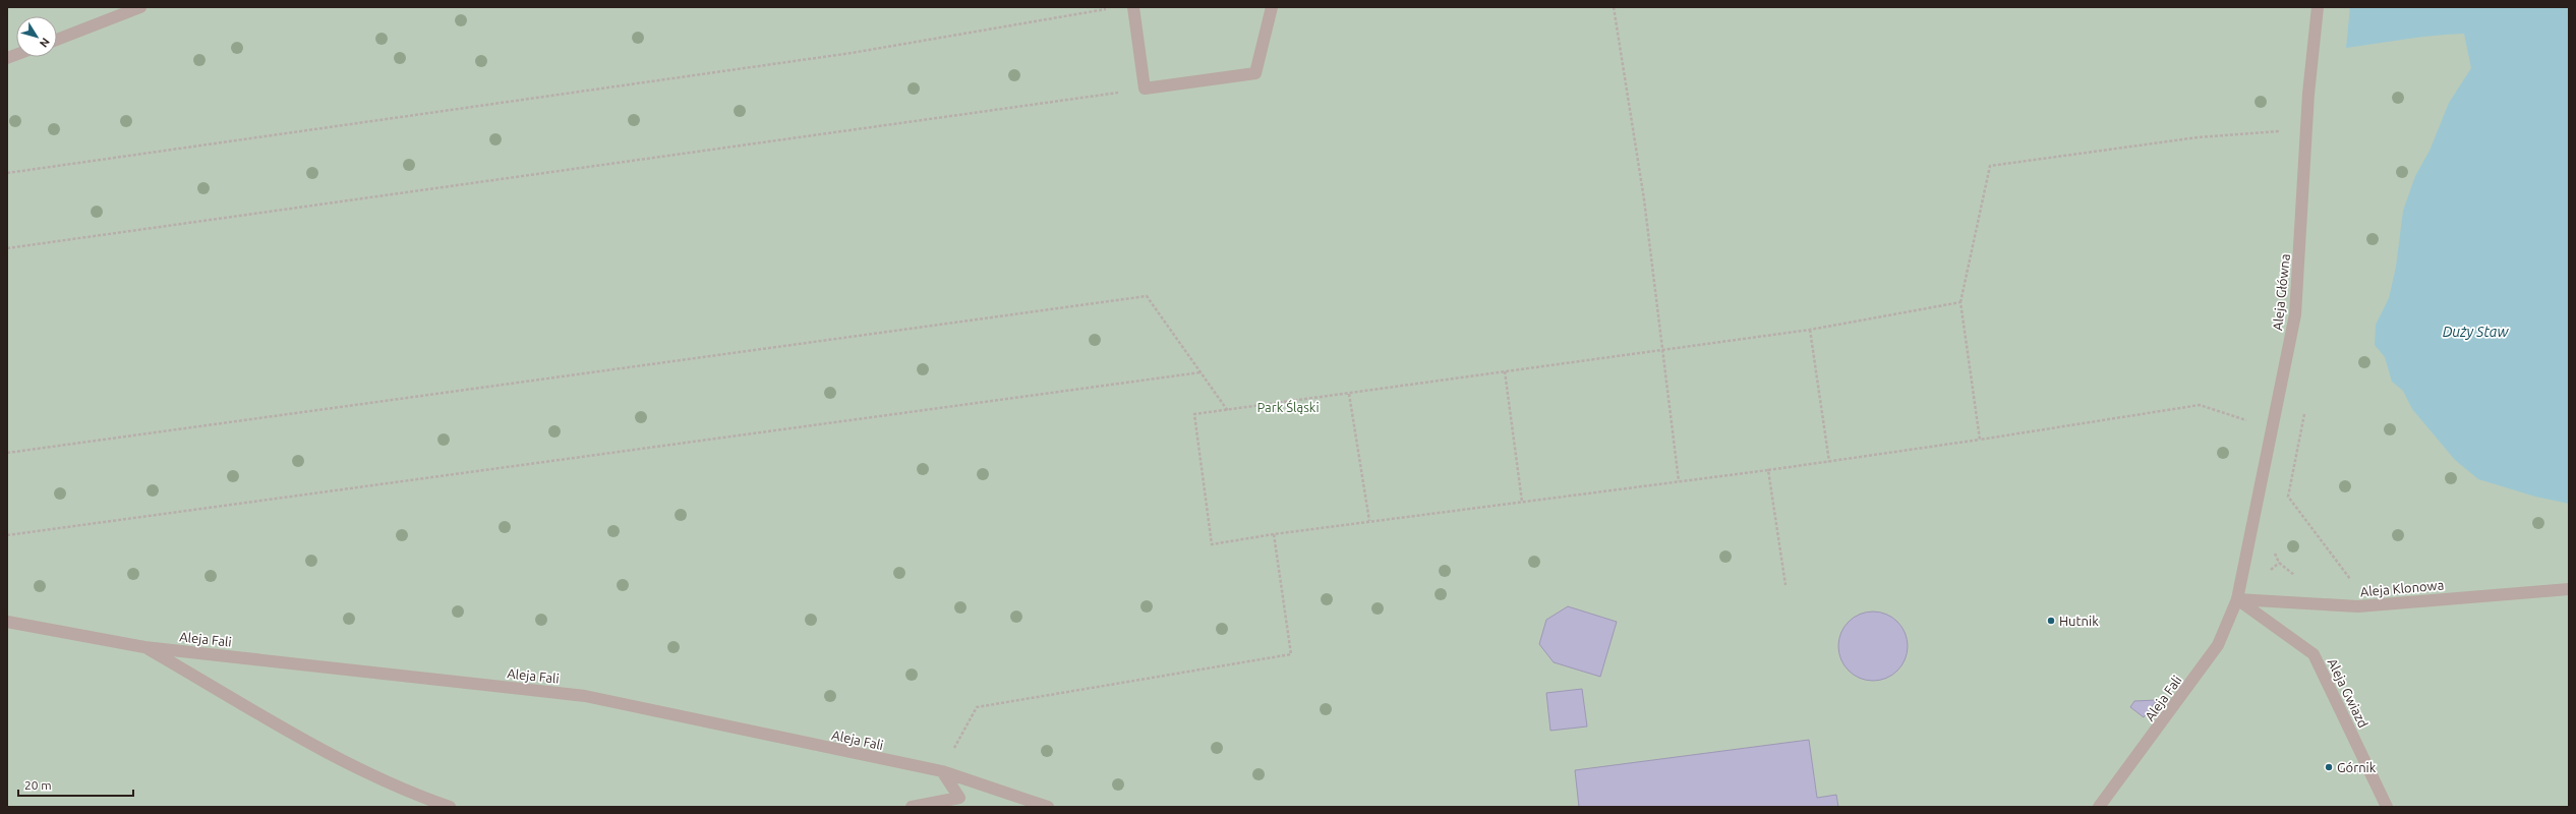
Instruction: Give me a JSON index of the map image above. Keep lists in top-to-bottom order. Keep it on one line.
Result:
{"streets":{"street":["Aleja Główna","Aleja Klonowa","Aleja Fali","Aleja Gwiazd"]},"crossings":[["Aleja Główna","Aleja Klonowa"],["Aleja Główna","Aleja Fali"],["Aleja Główna","Aleja Gwiazd"],["Aleja Klonowa","Aleja Fali"],["Aleja Klonowa","Aleja Gwiazd"],["Aleja Fali","Aleja Gwiazd"]],"water":["Duży Staw"],"parks":["Park Śląski"],"places":["Hutnik","Górnik"],"scale_bar":"20 m","north":"bottom right"}
